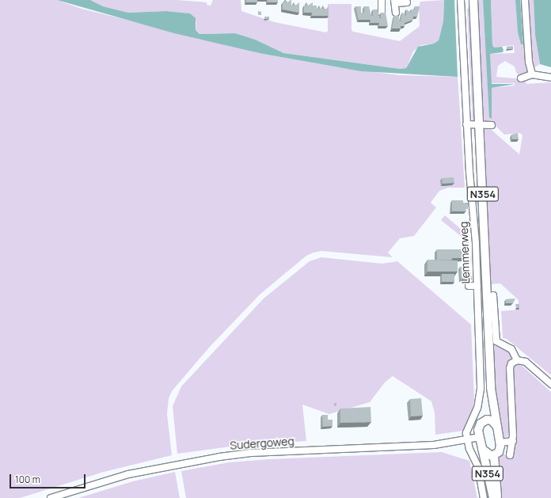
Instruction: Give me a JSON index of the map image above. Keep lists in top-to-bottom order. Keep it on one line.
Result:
{"streets":{"main road":["N354","Lemmerweg"],"street":["Sudergoweg"]},"crossings":[["N354","Lemmerweg"],["N354","Sudergoweg"],["Lemmerweg","Sudergoweg"]],"scale_bar":"100 m"}
